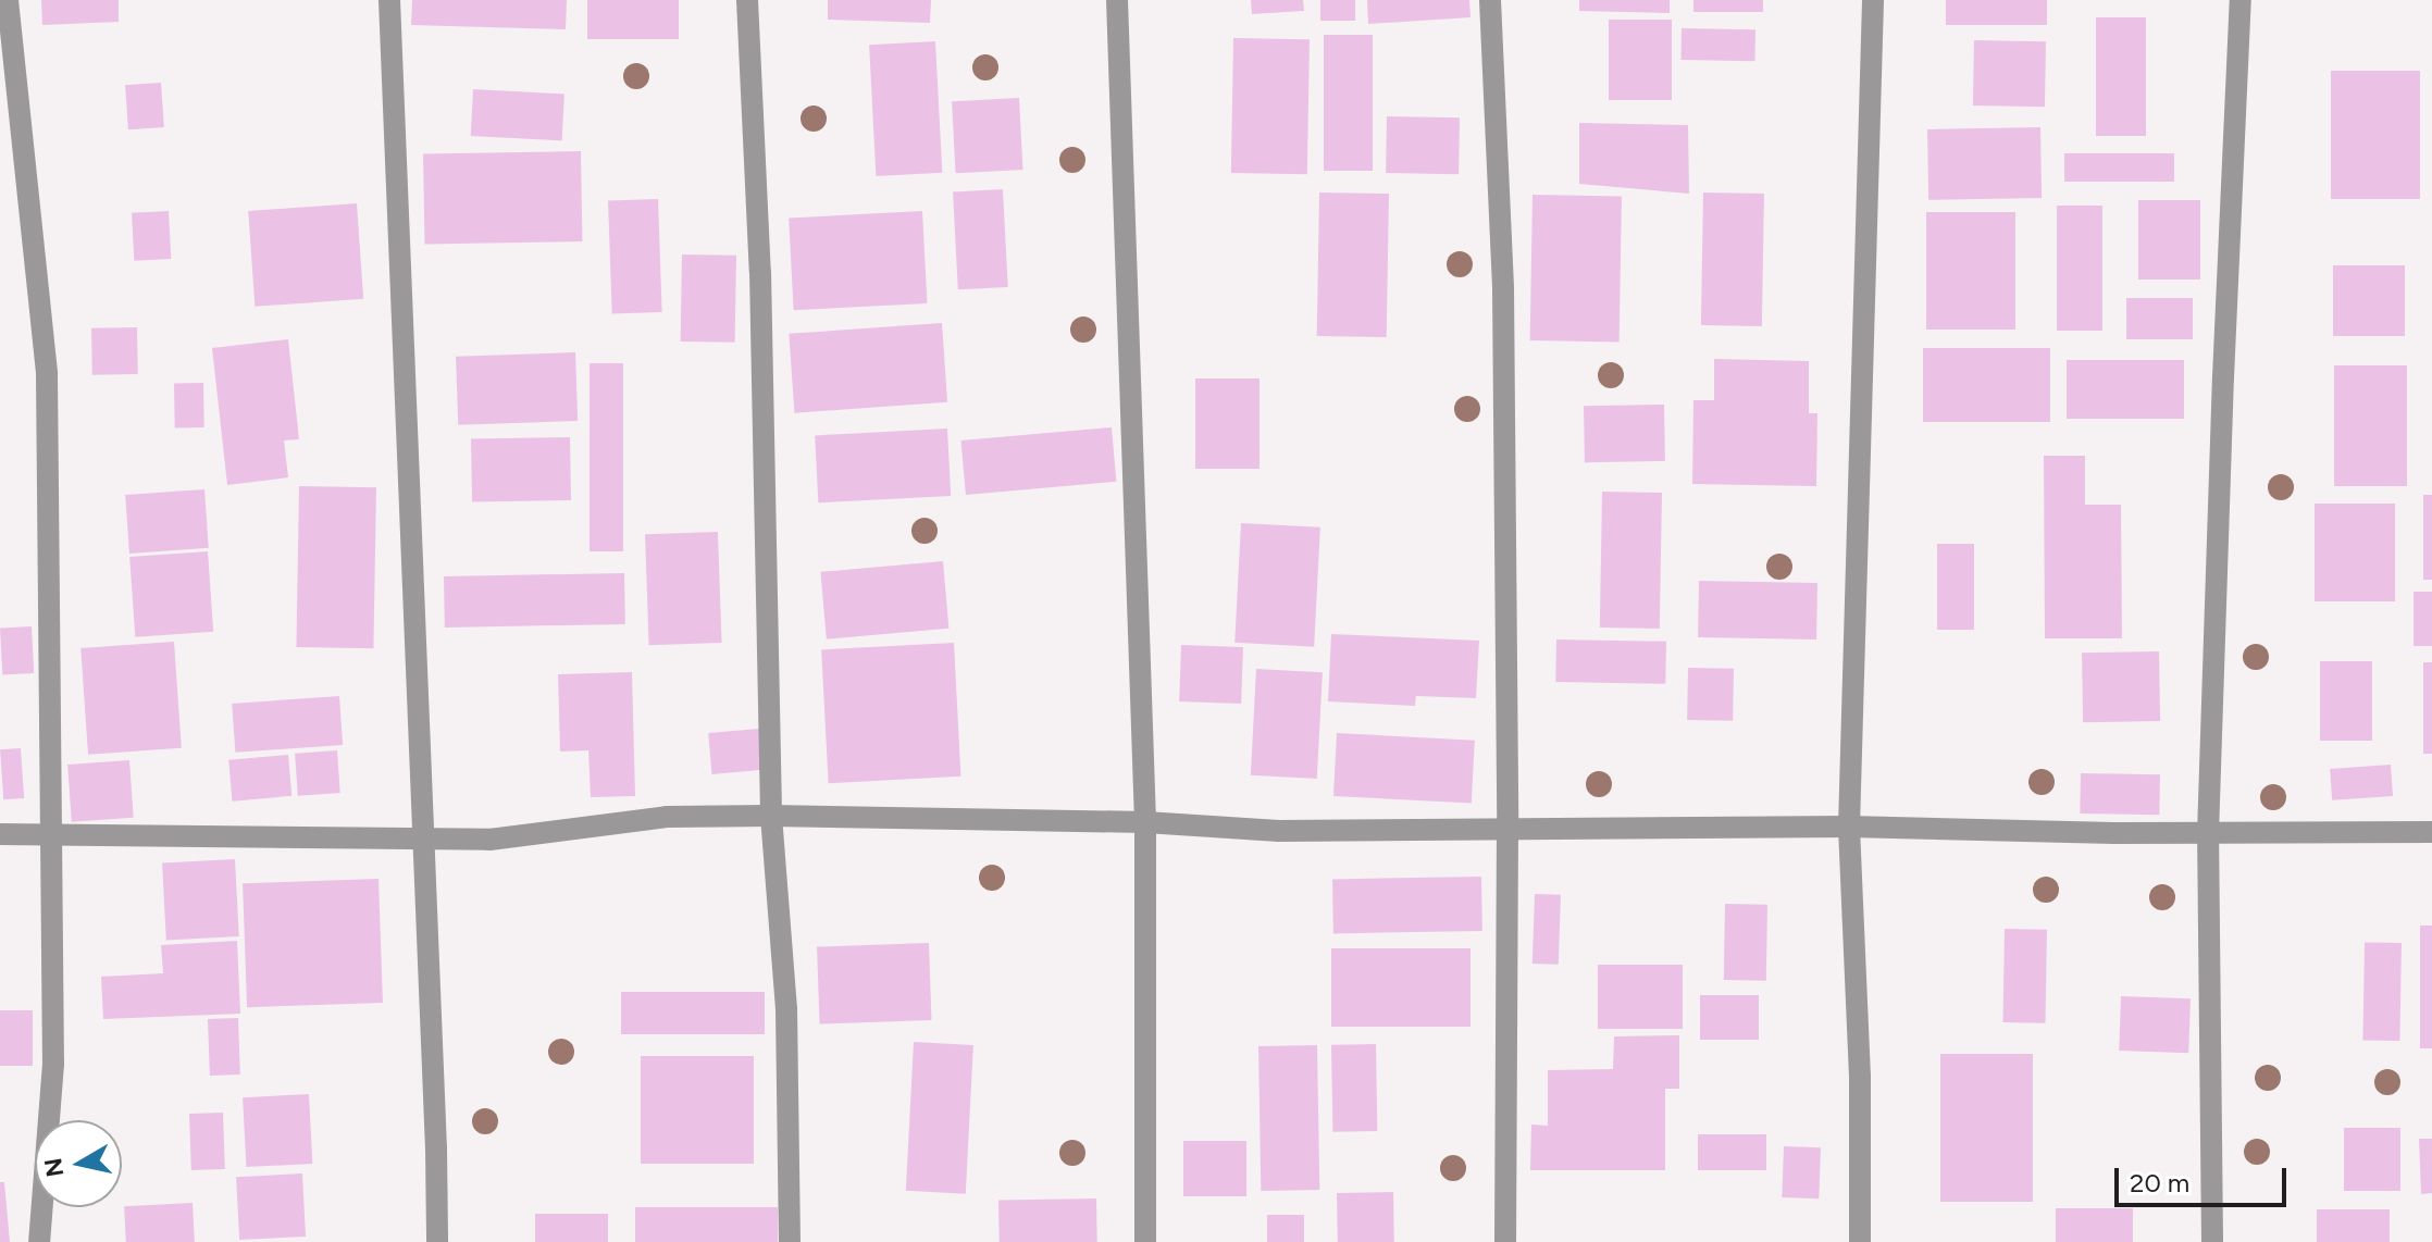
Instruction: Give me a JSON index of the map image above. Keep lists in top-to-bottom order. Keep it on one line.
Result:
{"scale_bar":"20 m","north":"left"}
